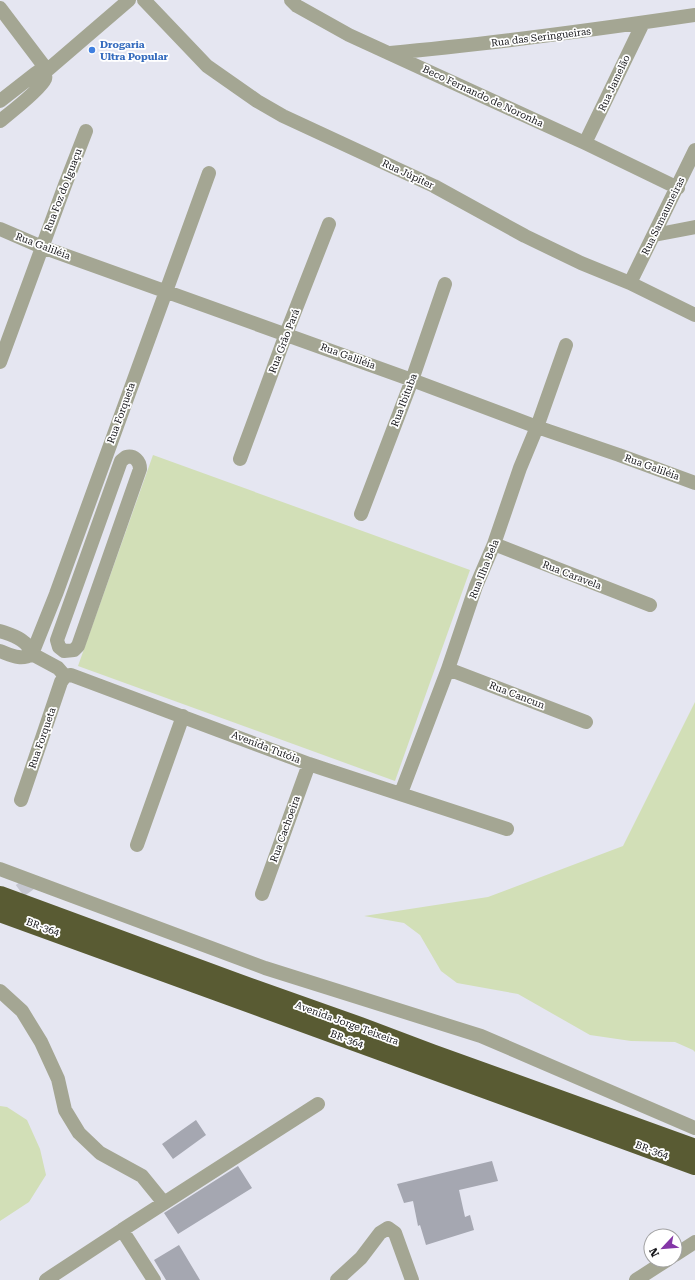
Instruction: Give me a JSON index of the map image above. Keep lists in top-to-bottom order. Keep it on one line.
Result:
{"streets":{"highway":["BR-364","Avenida Jorge Teixeira"],"street":["Rua das Seringueiras","Rua Jamelão","Beco Fernando de Noronha","Rua Júpiter","Rua Foz do Iguaçu","Rua Samaumeiras","Rua Galiléia","Rua Grão Pará","Rua Ibituba","Rua Forqueta","Rua Ilha Bela","Rua Caravela","Rua Cancun","Avenida Tutóia","Rua Cachoeira"]},"crossings":[["Rua das Seringueiras","Rua Jamelão"],["Rua das Seringueiras","Beco Fernando de Noronha"],["Rua Jamelão","Beco Fernando de Noronha"],["Beco Fernando de Noronha","Rua Samaumeiras"],["Rua Júpiter","Rua Samaumeiras"],["Rua Foz do Iguaçu","Rua Galiléia"],["Rua Galiléia","Rua Grão Pará"],["Rua Galiléia","Rua Ibituba"],["Rua Galiléia","Rua Forqueta"],["Rua Galiléia","Rua Ilha Bela"],["Rua Forqueta","Avenida Tutóia"],["Rua Ilha Bela","Rua Caravela"],["Rua Ilha Bela","Rua Cancun"],["Rua Ilha Bela","Avenida Tutóia"],["Avenida Tutóia","Rua Cachoeira"]],"places":["Drogaria Ultra Popular"],"north":"bottom left"}
